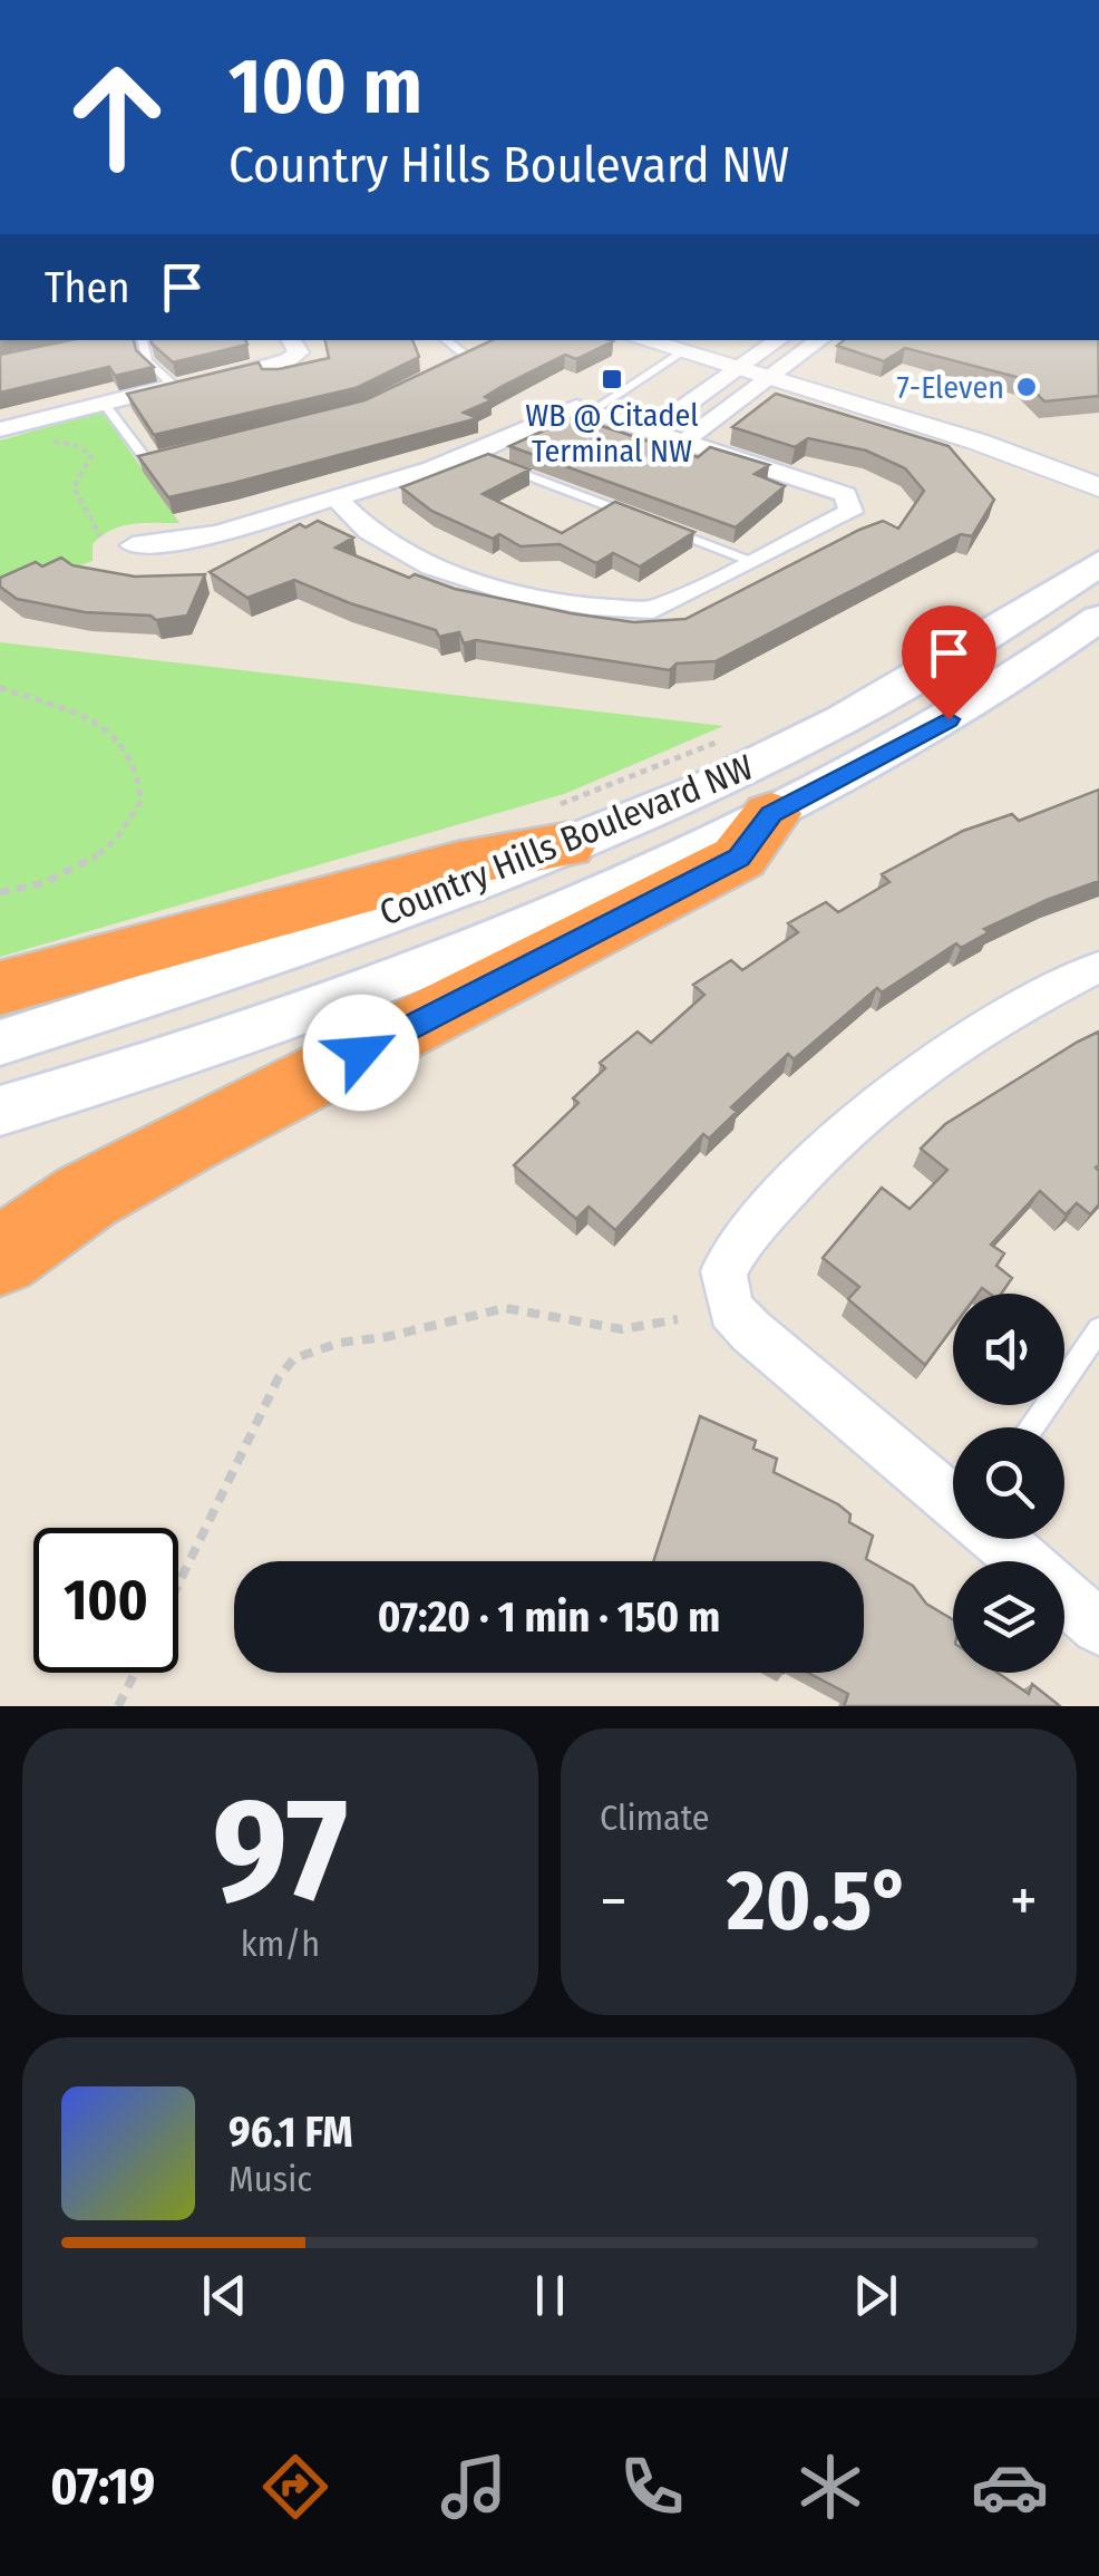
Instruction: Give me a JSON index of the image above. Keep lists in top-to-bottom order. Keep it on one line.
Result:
{"streets":{"main road":["Country Hills Boulevard NW"]},"places":{"transit":["WB @ Citadel Terminal NW"],"other":["7-Eleven"]},"page":{"turn":["100 m","Country Hills Boulevard NW"],"then":"Then","limit":"100","trip":"07:20 · 1 min · 150 m","tile":[["97","km/h"],"Climate"],"heat":["−","20.5°","+"],"song":["96.1 FM","Music"],"tabs":"07:19"}}
